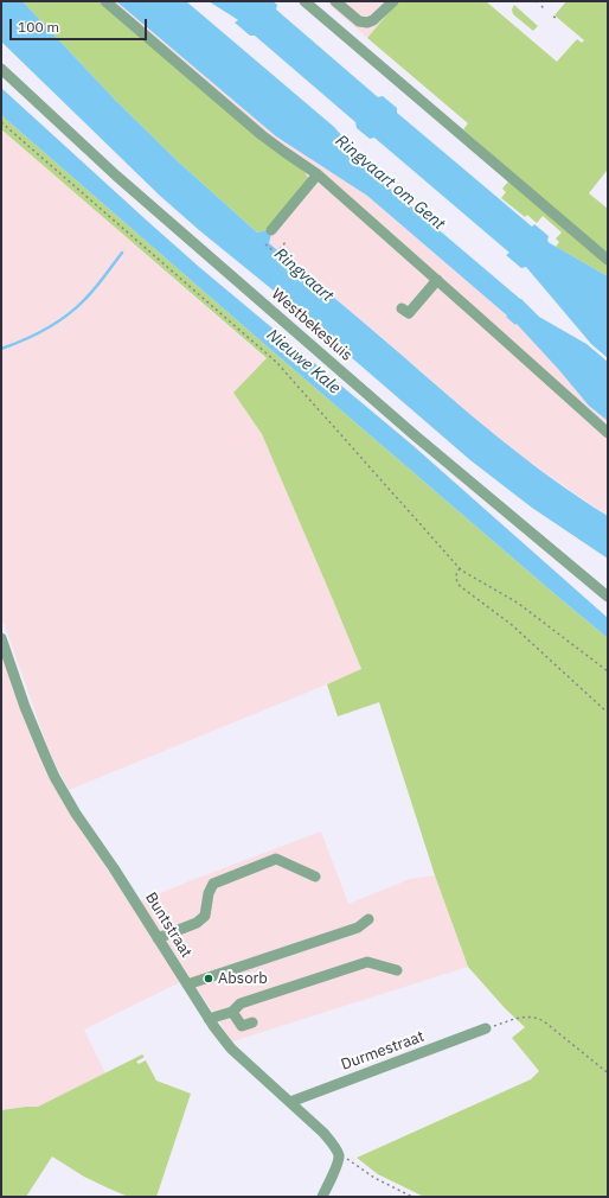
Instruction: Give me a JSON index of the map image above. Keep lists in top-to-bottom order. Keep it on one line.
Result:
{"streets":{"street":["Westbekesluis","Buntstraat","Durmestraat"]},"crossings":[["Buntstraat","Durmestraat"]],"water":["Ringvaart om Gent","Ringvaart","Nieuwe Kale"],"places":["Absorb"],"scale_bar":"100 m"}
